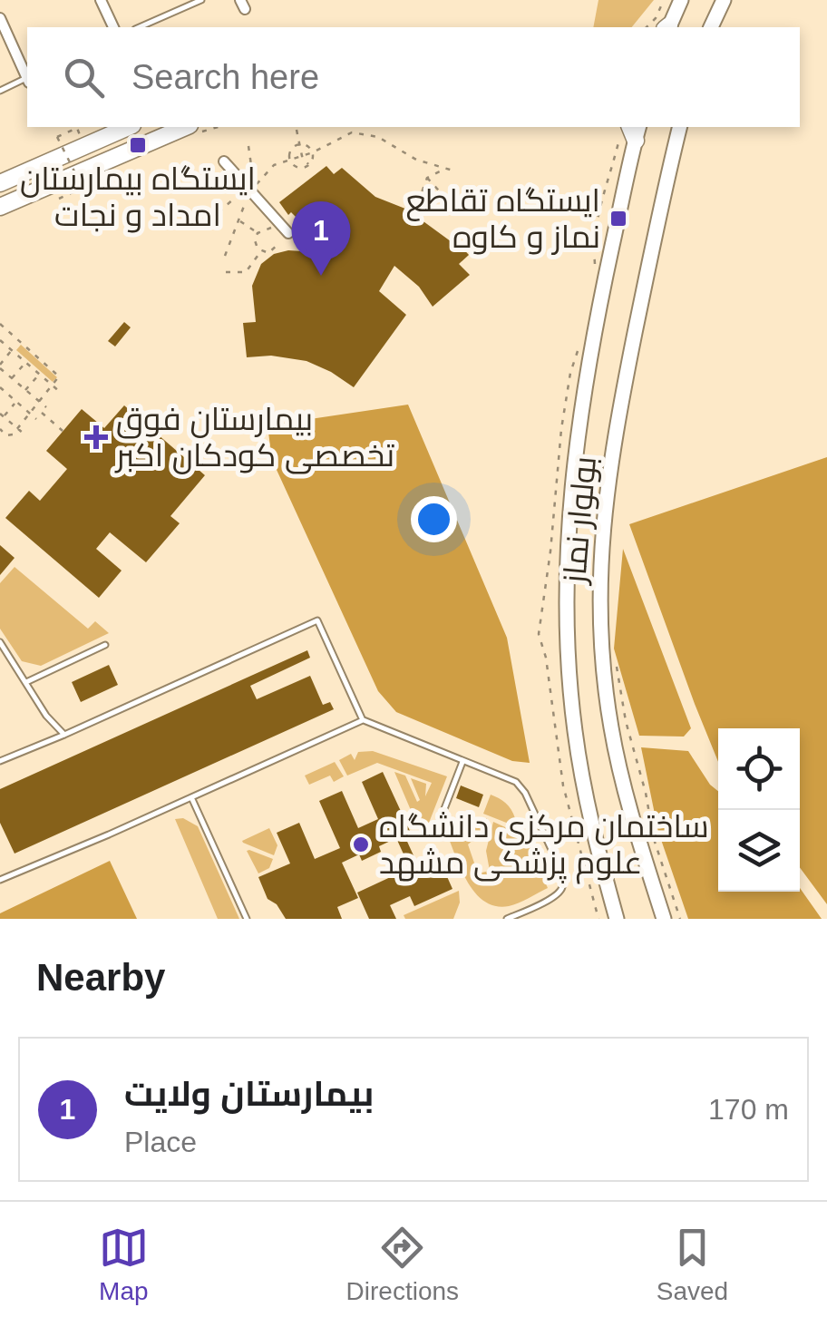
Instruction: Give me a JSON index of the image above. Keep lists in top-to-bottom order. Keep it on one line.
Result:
{"streets":{"main road":["بولوار نماز"]},"places":{"transit":["ایستگاه بیمارستان امداد و نجات","ایستگاه تقاطع نماز و کاوه"],"health":["بیمارستان فوق تخصصی کودکان اکبر"],"other":["ساختمان مرکزی دانشگاه علوم پزشکی مشهد"]},"page":{"search":"Search here","pins":"1","heading":"Nearby","list":[{"mark":"1","name":"بیمارستان ولایت","note":"Place","value":"170 m"}],"nav":["Map","Directions","Saved"]}}
